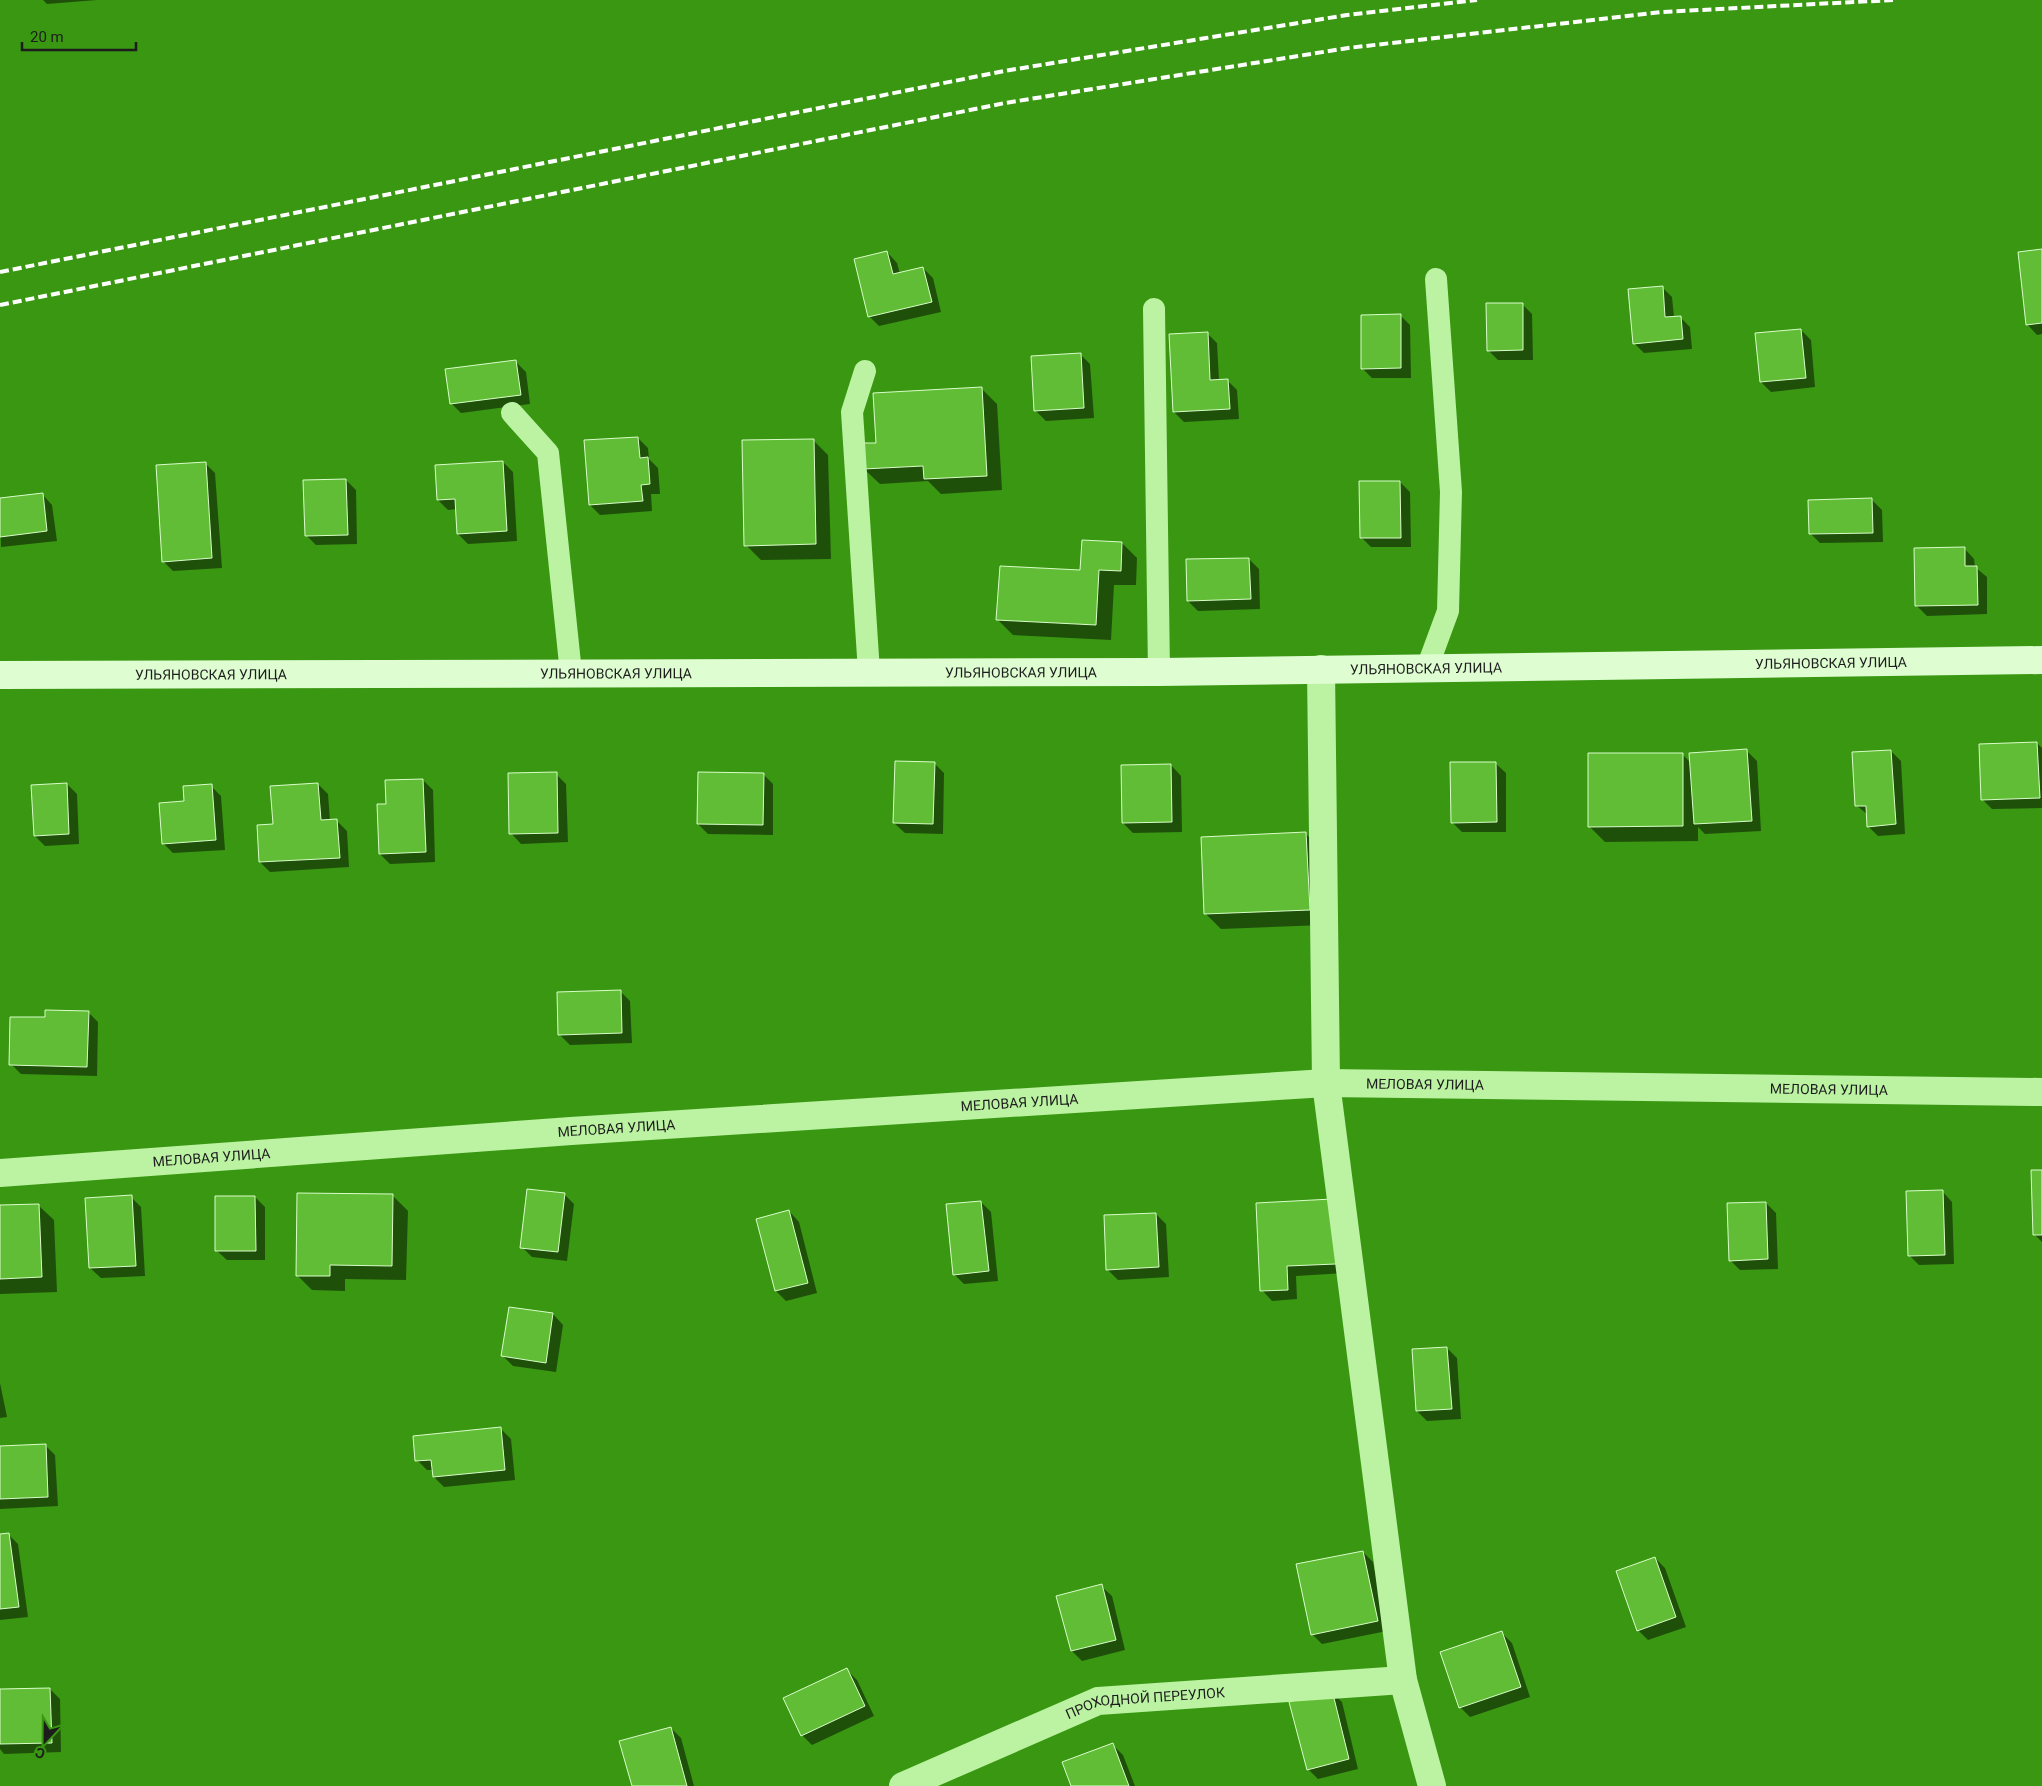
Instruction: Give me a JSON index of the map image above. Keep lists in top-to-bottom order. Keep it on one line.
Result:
{"streets":{"main road":["УЛЬЯНОВСКАЯ УЛИЦА"],"street":["МЕЛОВАЯ УЛИЦА","ПРОХОДНОЙ ПЕРЕУЛОК"]},"scale_bar":"20 m","north":"bottom"}
